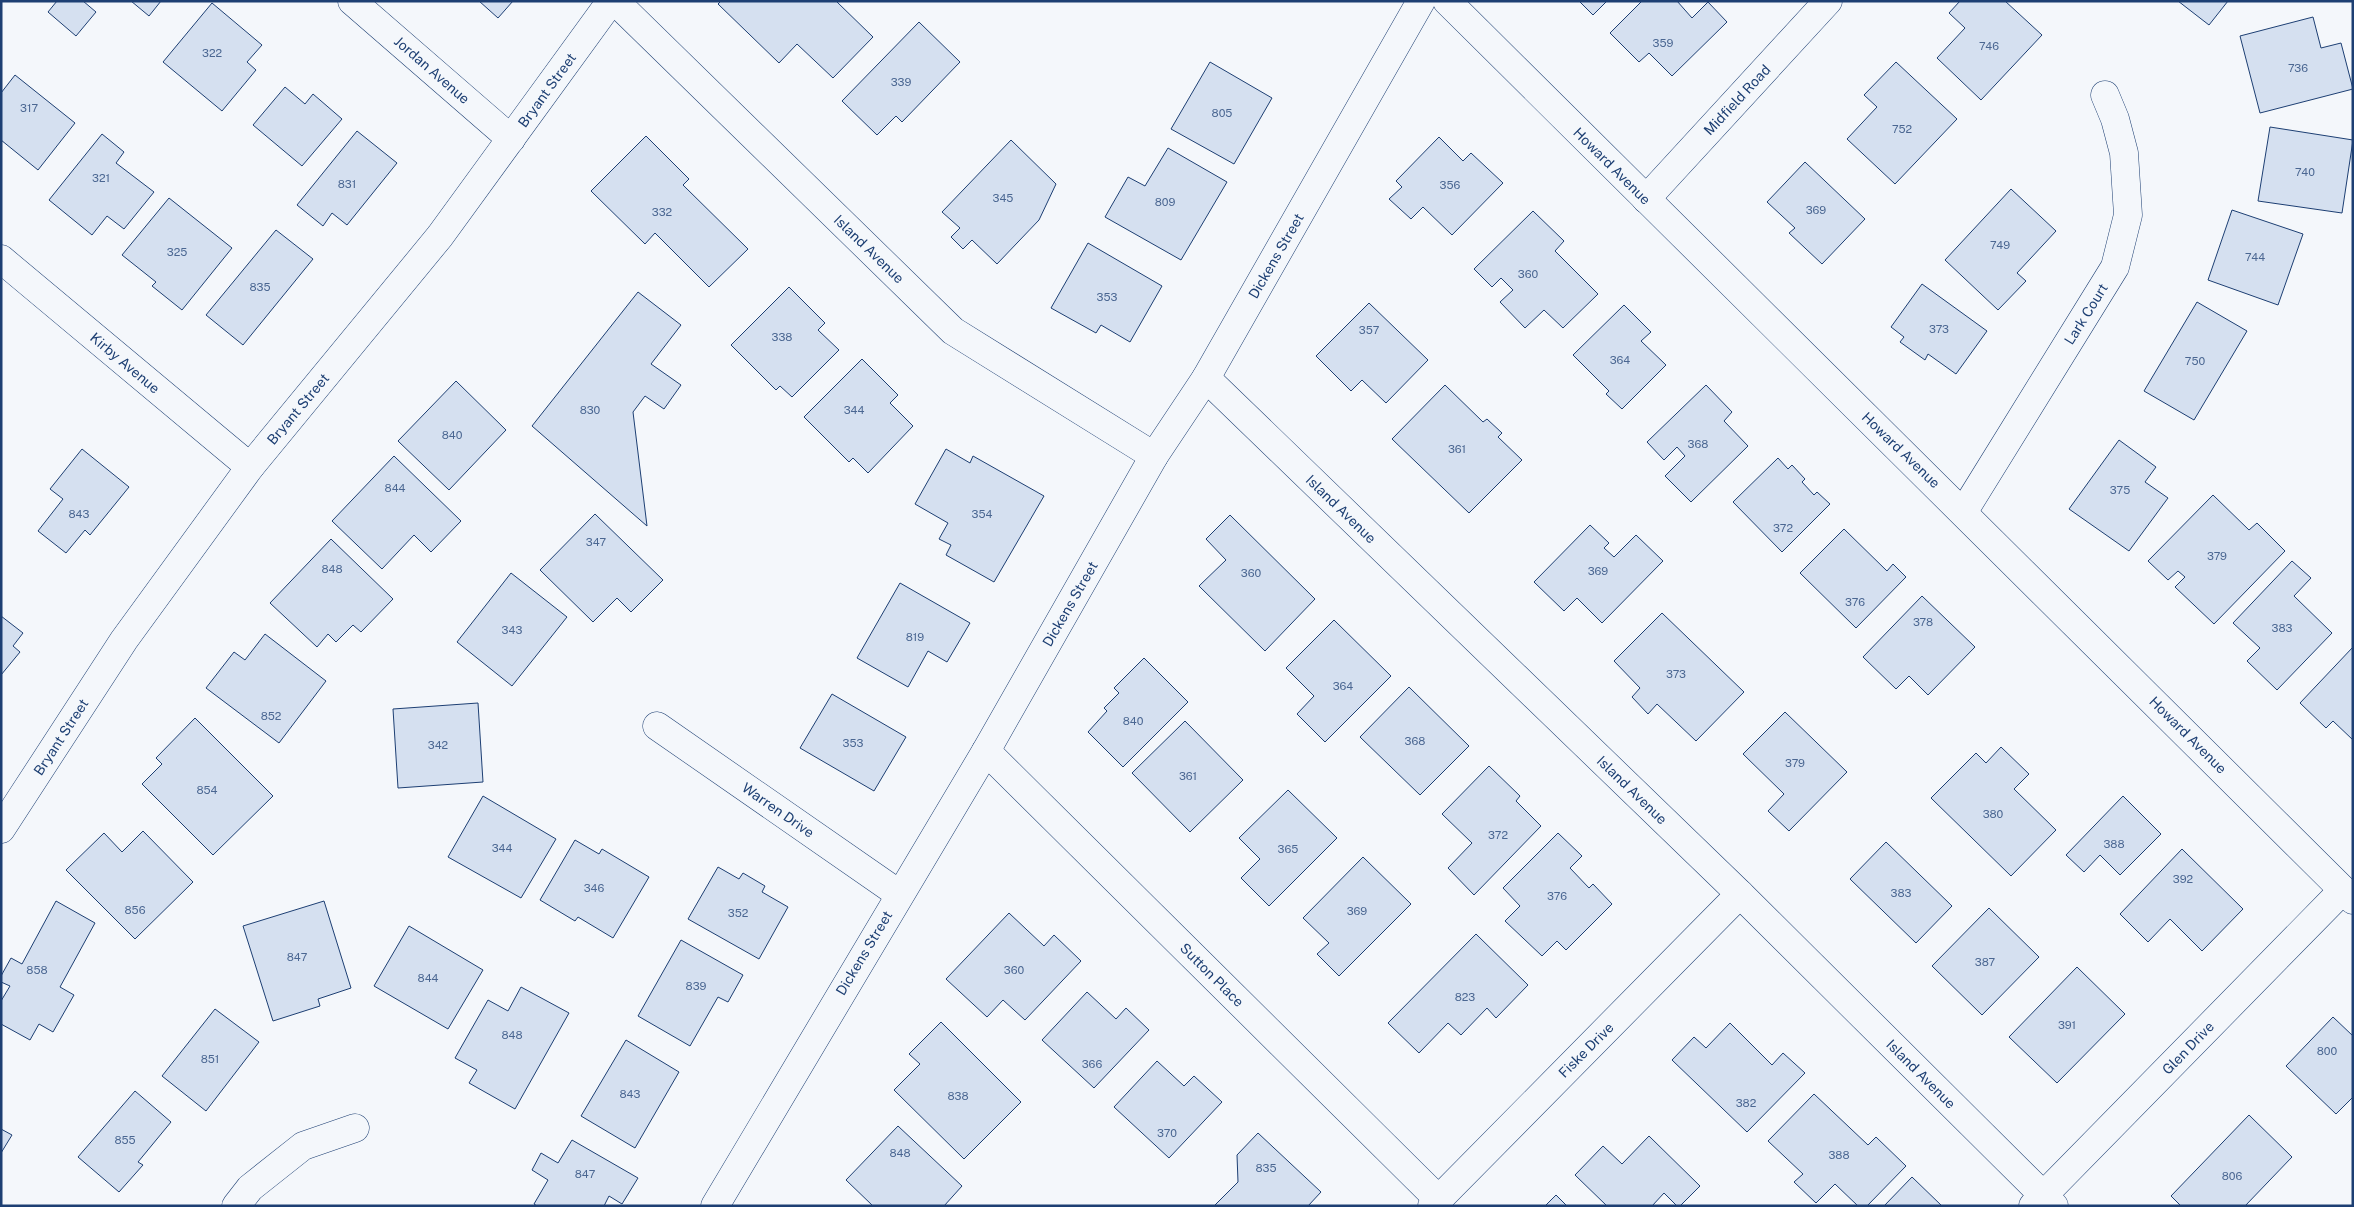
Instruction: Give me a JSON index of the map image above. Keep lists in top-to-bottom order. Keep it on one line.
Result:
{"streets":{"street":["Jordan Avenue","Bryant Street","Midfield Road","Howard Avenue","Island Avenue","Dickens Street","Lark Court","Kirby Avenue","Warren Drive","Sutton Place","Glen Drive","Fiske Drive"]},"crossings":[["Jordan Avenue","Bryant Street"],["Bryant Street","Kirby Avenue"],["Midfield Road","Howard Avenue"],["Howard Avenue","Lark Court"],["Howard Avenue","Glen Drive"],["Island Avenue","Dickens Street"],["Island Avenue","Glen Drive"],["Island Avenue","Fiske Drive"],["Dickens Street","Warren Drive"],["Dickens Street","Sutton Place"],["Sutton Place","Fiske Drive"]],"house_numbers":["359","746","322","736","339","317","805","752","740","321","831","356","345","809","369","332","749","325","744","360","835","353","373","357","338","364","750","830","344","840","368","361","844","375","843","354","372","347","379","848","369","360","376","378","383","343","819","373","364","852","840","368","353","342","379","361","854","380","372","388","344","365","392","346","383","376","856","369","352","847","387","858","360","844","839","823","391","848","800","851","366","843","838","382","370","855","848","388","835","847","806"]}
